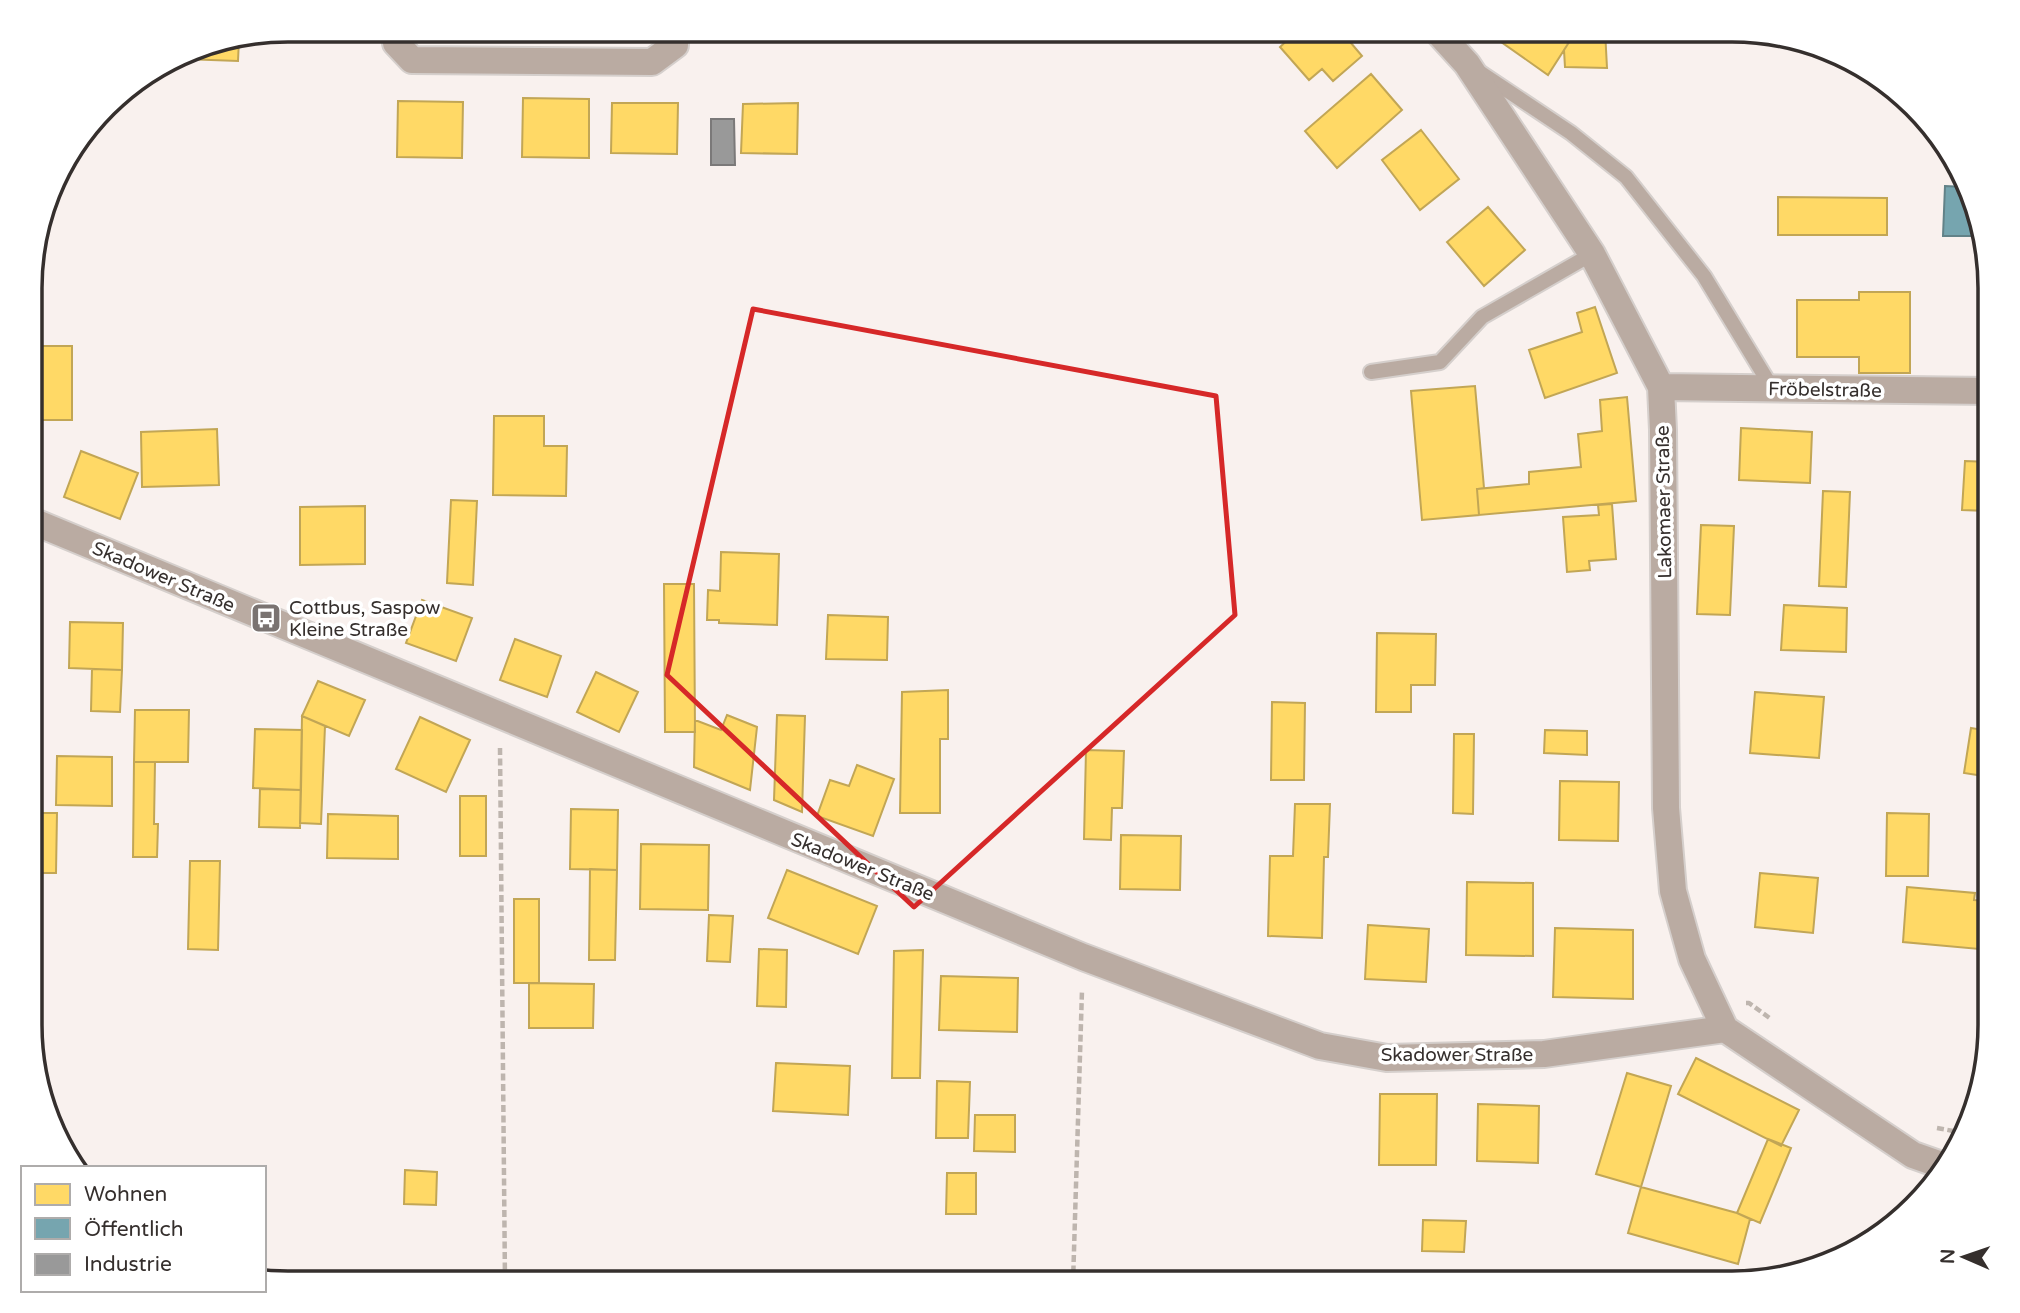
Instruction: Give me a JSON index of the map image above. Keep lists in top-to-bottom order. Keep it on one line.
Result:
{"streets":{"street":["Fröbelstraße","Lakomaer Straße","Skadower Straße"]},"crossings":[["Fröbelstraße","Lakomaer Straße"],["Lakomaer Straße","Skadower Straße"]],"places":{"bus stop":["Cottbus, Saspow Kleine Straße"]},"legend":["Wohnen","Öffentlich","Industrie"],"north":"left"}
